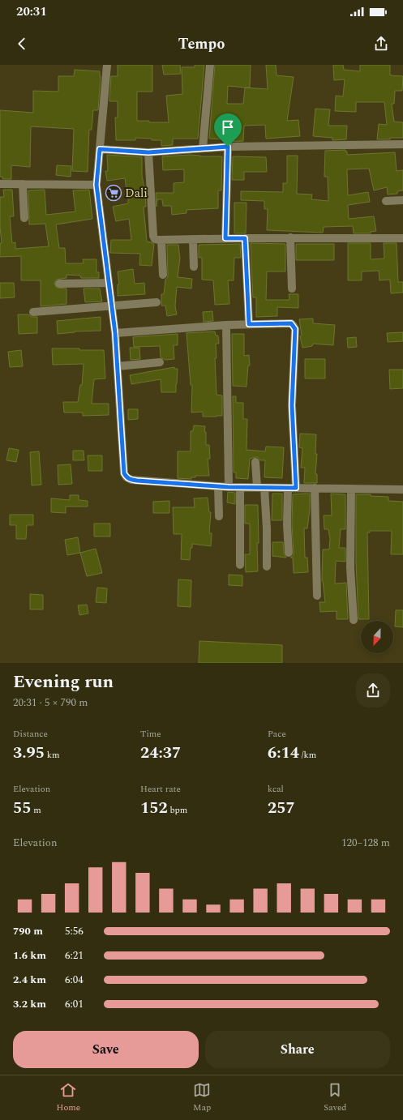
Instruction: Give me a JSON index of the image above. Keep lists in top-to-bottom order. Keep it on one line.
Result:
{"places":{"supermarket":["Dali"]},"north":"bottom","page":{"status":"20:31","header":"Tempo","heading":["Evening run","20:31 · 5 × 790 m"],"stats":[["Distance","3.95 km"],["Time","24:37"],["Pace","6:14 /km"],["Elevation","55 m"],["Heart rate","152 bpm"],["kcal","257"]],"chart":["Elevation","120–128 m"],"list":[{"name":"790 m","note":"5:56"},{"name":"1.6 km","note":"6:21"},{"name":"2.4 km","note":"6:04"},{"name":"3.2 km","note":"6:01"}],"buttons":["Save","Share"],"tabs":["Home","Map","Saved"]}}
